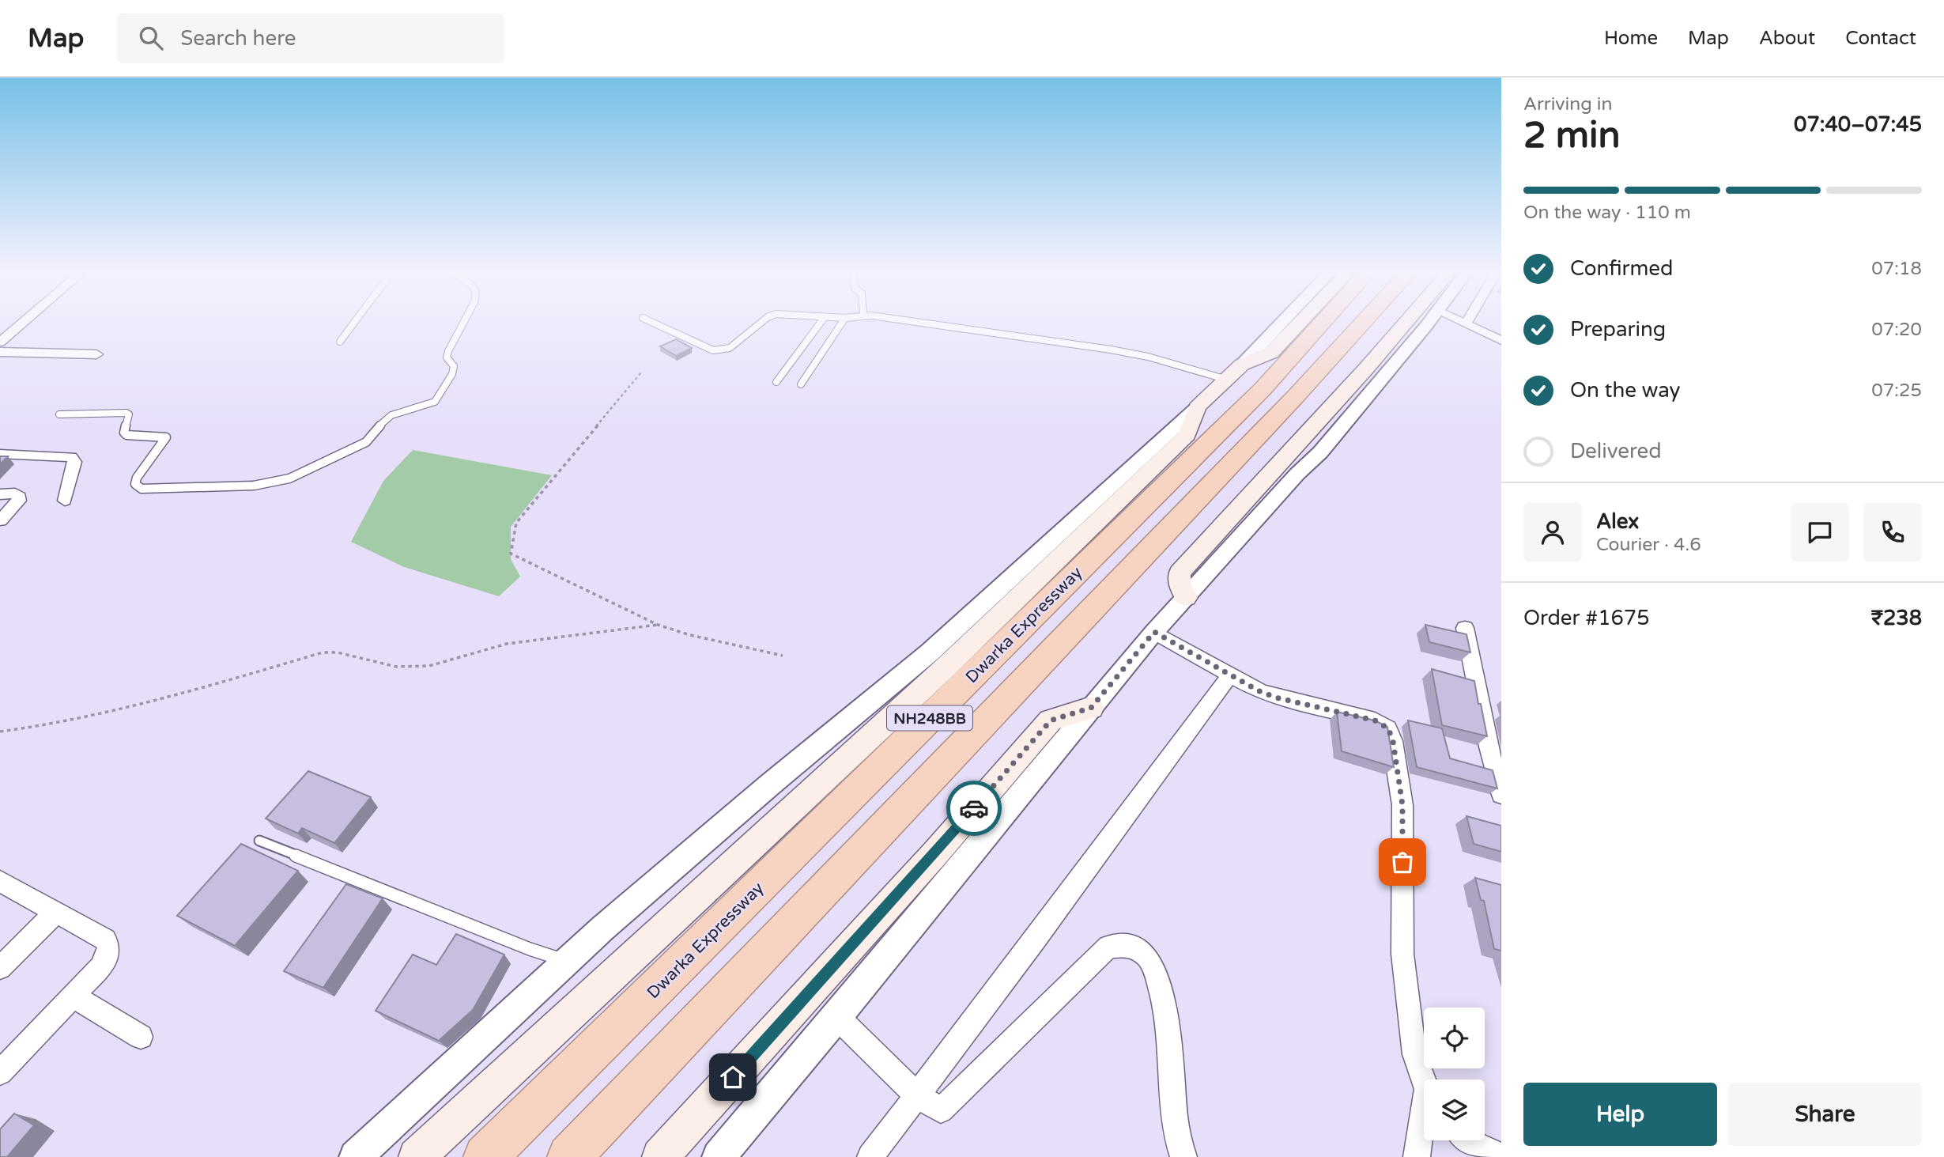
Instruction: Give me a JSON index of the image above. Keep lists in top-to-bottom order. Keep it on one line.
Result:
{"streets":{"highway":["Dwarka Expressway","NH248BB"]},"page":{"header":"Map","search":"Search here","nav":["Home","Map","About","Contact"],"heading":["2 min","Arriving in","07:40–07:45"],"panel":["Alex","Courier · 4.6","Order #1675","₹238"],"bar":"On the way · 110 m","list":[["Confirmed","07:18"],["Preparing","07:20"],["On the way","07:25"],"Delivered"],"buttons":["Help","Share"]}}
